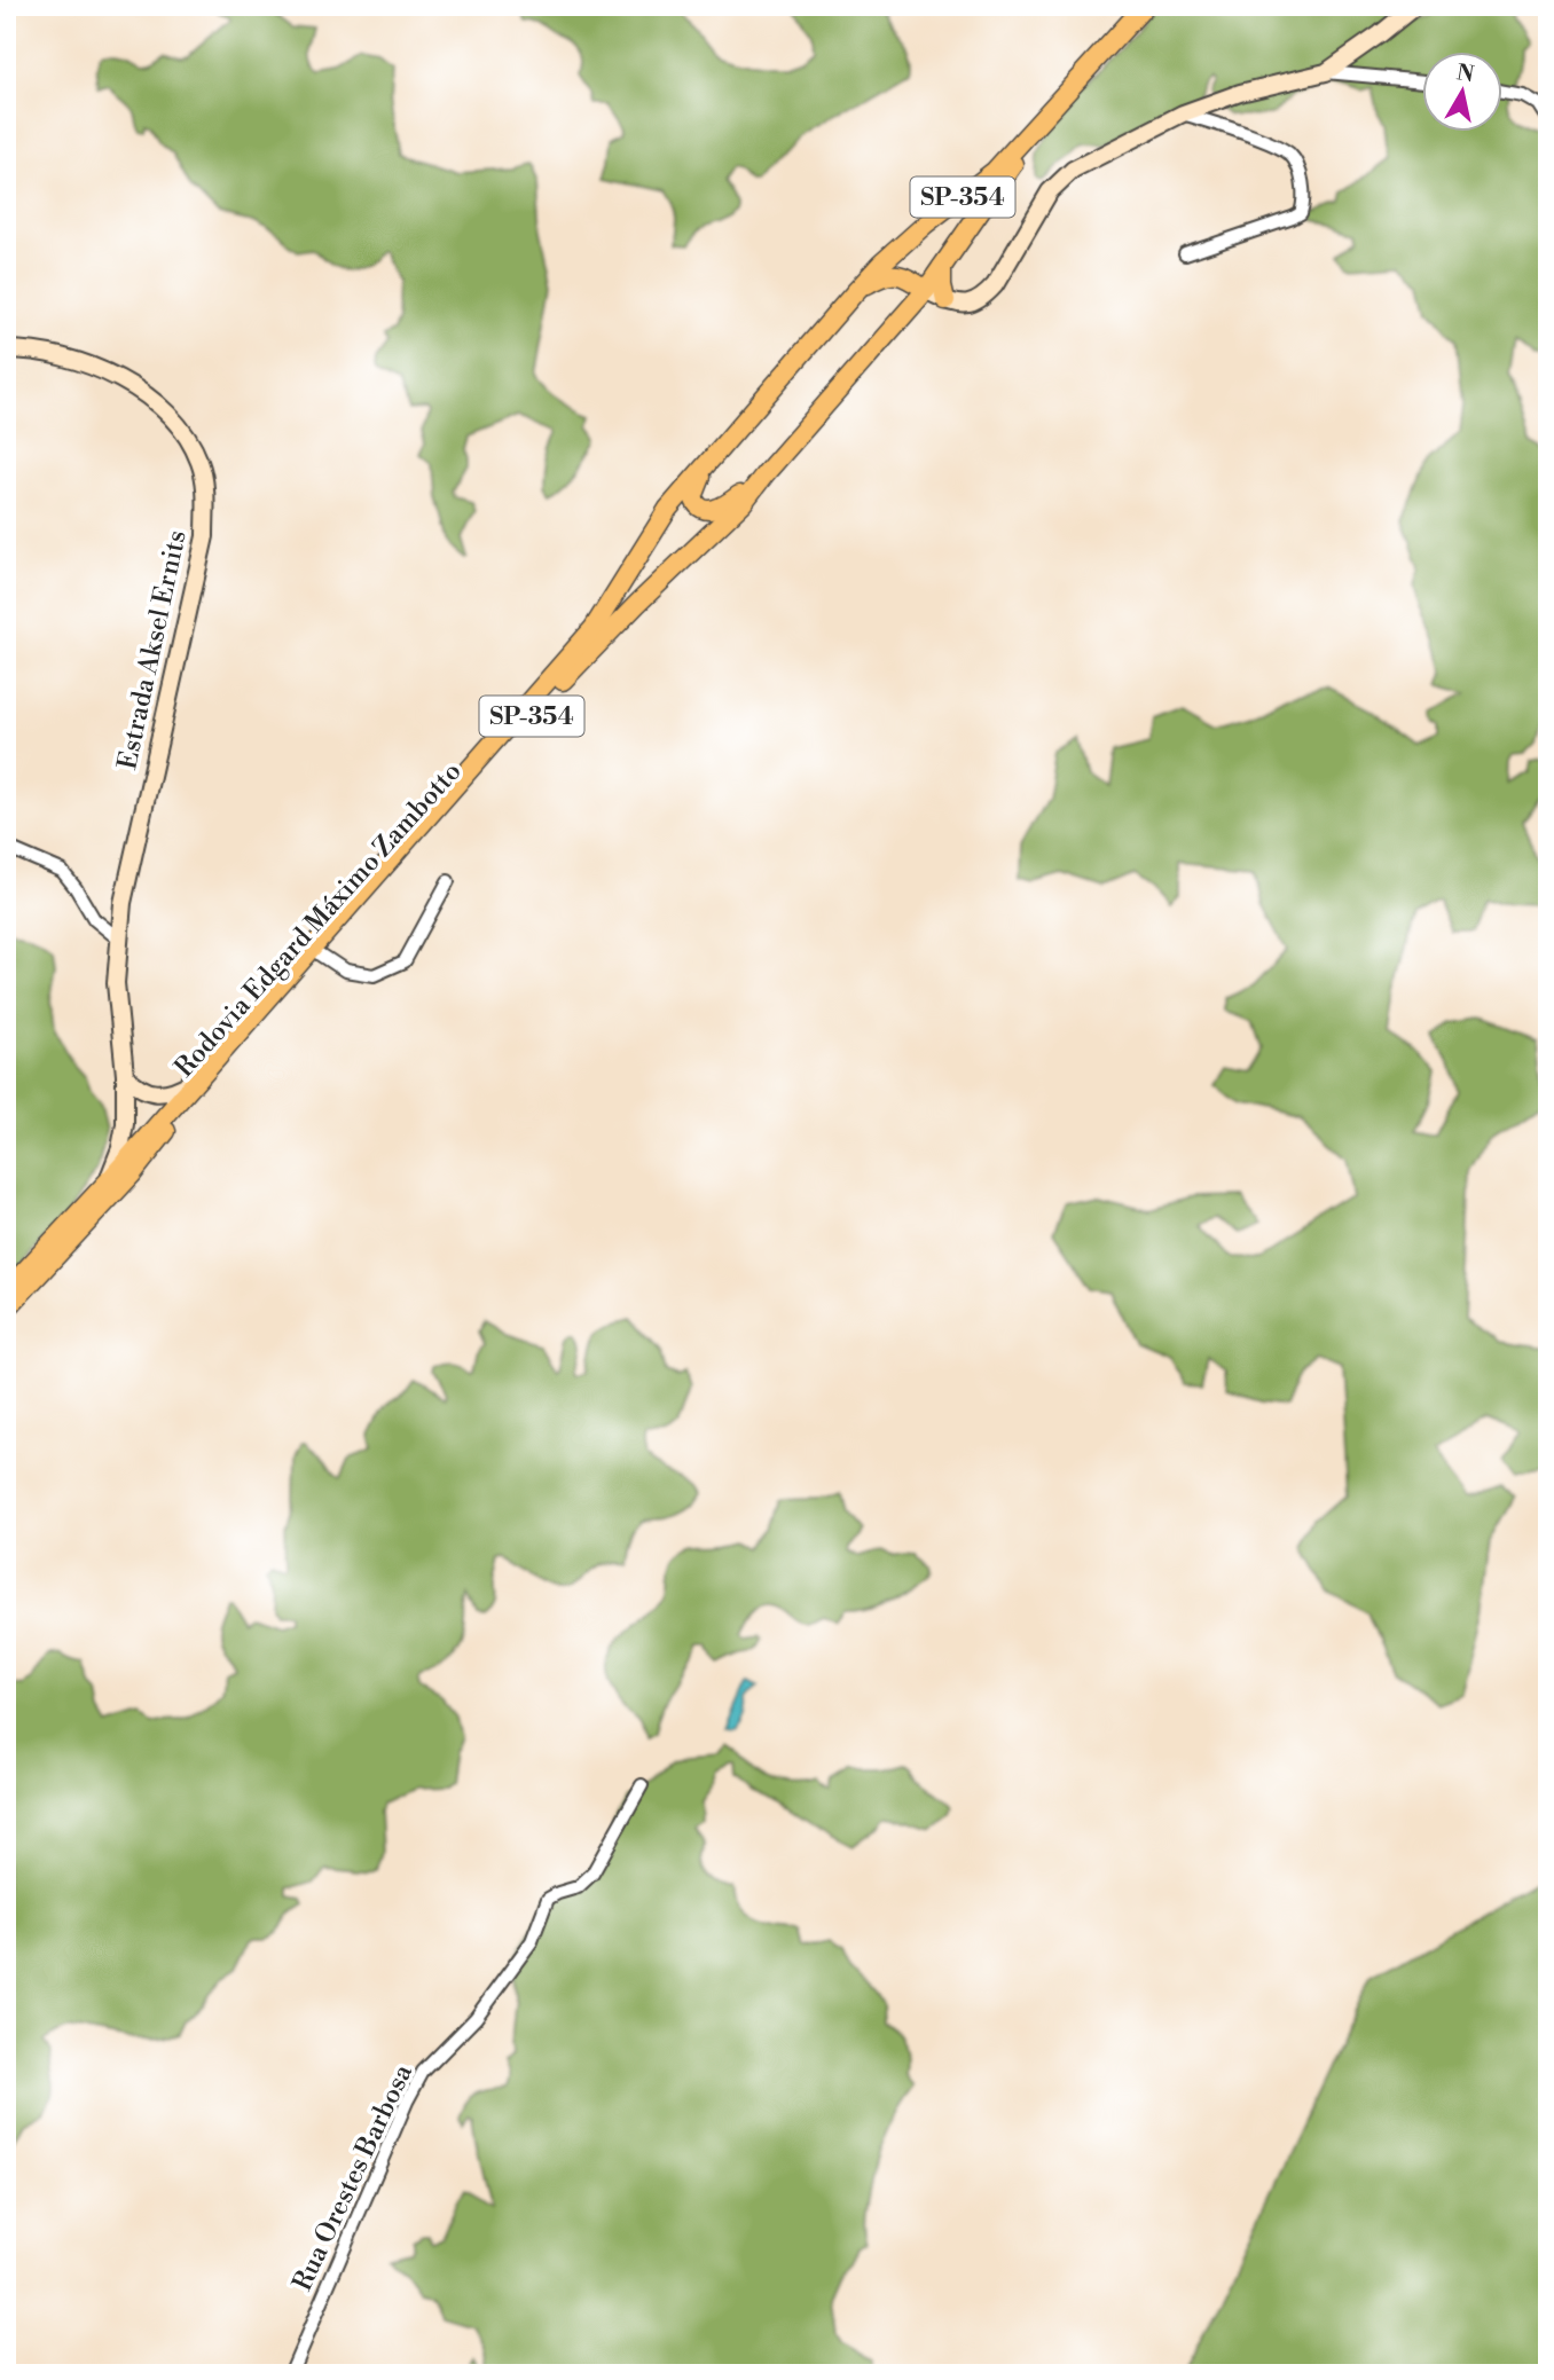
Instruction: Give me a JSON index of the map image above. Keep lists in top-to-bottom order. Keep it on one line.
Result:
{"streets":{"main road":["SP-354","Rodovia Edgard Máximo Zambotto"],"street":["Estrada Aksel Ernits","Rua Orestes Barbosa"]},"crossings":[["Estrada Aksel Ernits","Rodovia Edgard Máximo Zambotto"]],"north":"top"}
